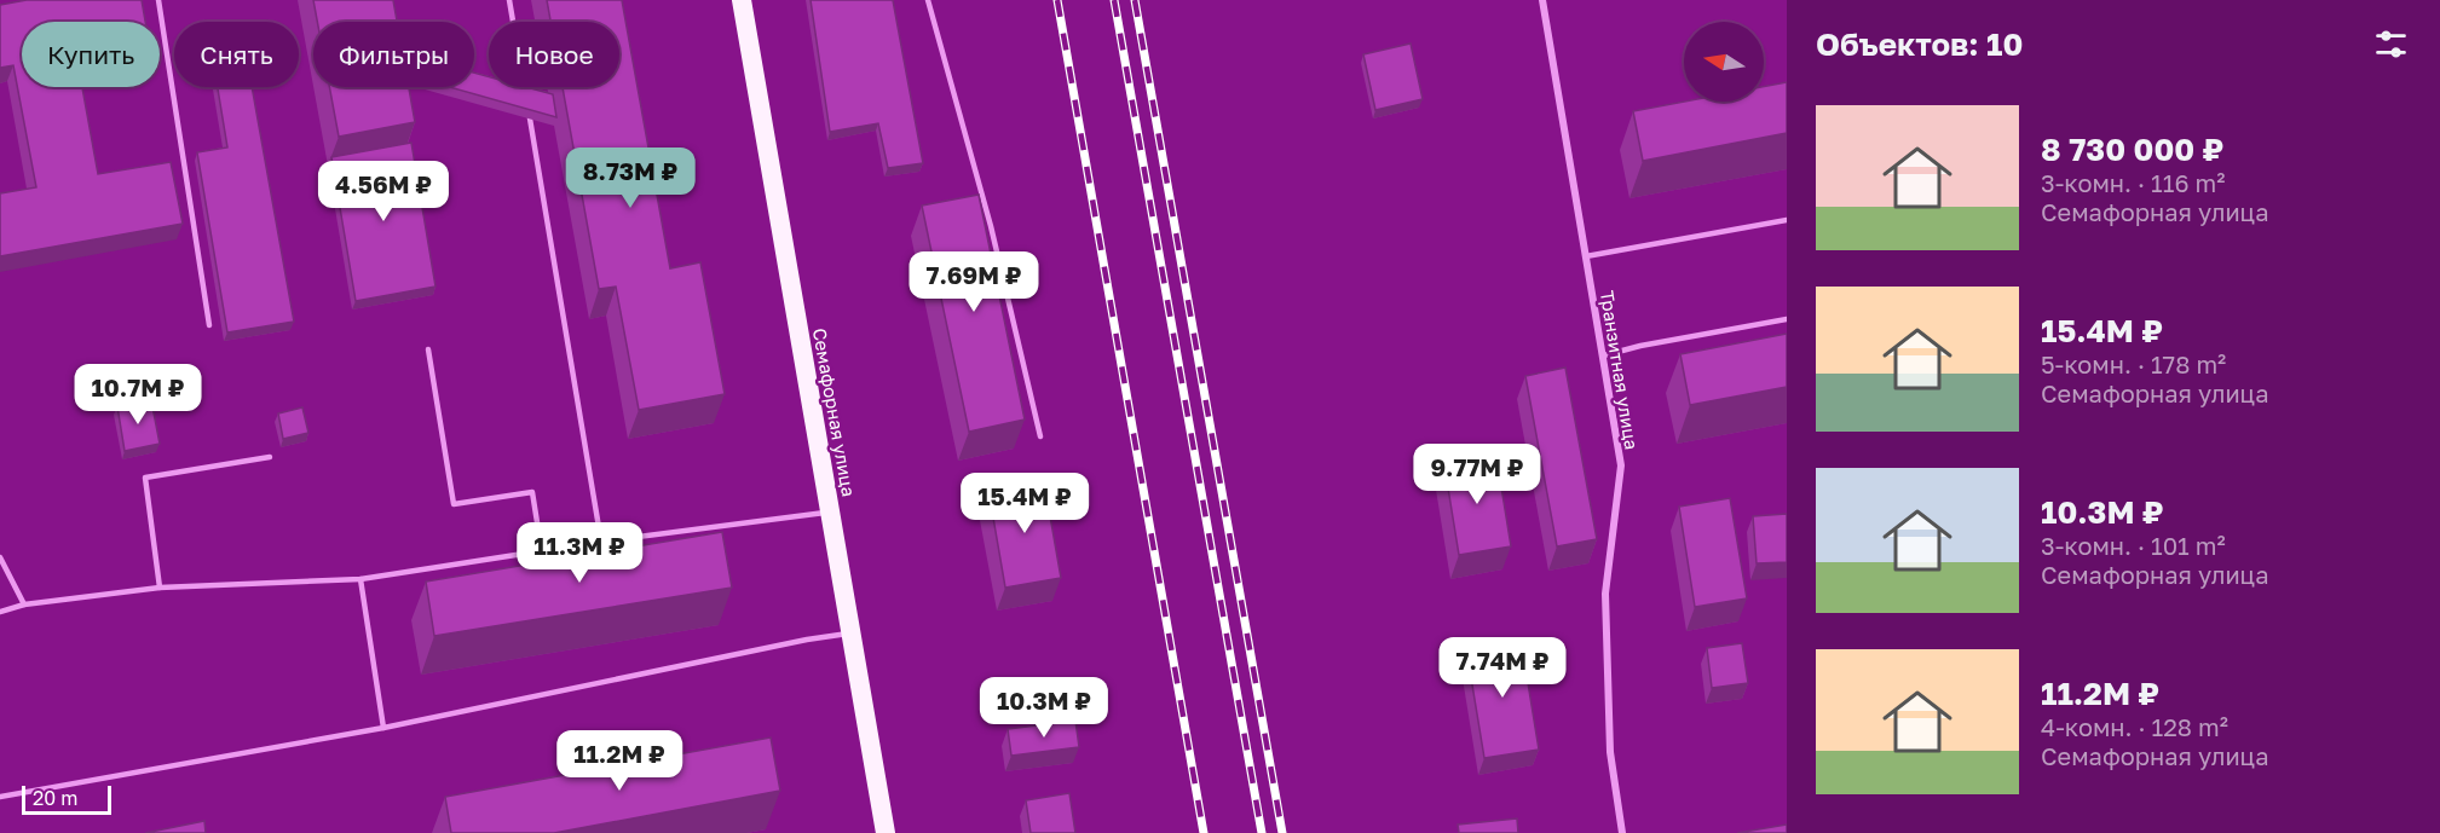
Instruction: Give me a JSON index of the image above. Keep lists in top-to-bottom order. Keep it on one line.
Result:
{"streets":{"highway":["Семафорная улица"],"street":["Транзитная улица"]},"scale_bar":"20 m","north":"left","page":{"heading":"Объектов: 10","chip":["Купить","Снять","Фильтры","Новое"],"list":[{"name":"8 730 000 ₽","note":"3-комн. · 116 m² · Семафорная улица"},{"name":"15.4M ₽","note":"5-комн. · 178 m² · Семафорная улица"},{"name":"10.3M ₽","note":"3-комн. · 101 m² · Семафорная улица"},{"name":"11.2M ₽","note":"4-комн. · 128 m² · Семафорная улица"}],"price":["8.73M ₽","4.56M ₽","7.69M ₽","10.7M ₽","9.77M ₽","15.4M ₽","11.3M ₽","7.74M ₽","10.3M ₽","11.2M ₽"],"scale":"20 m"}}
